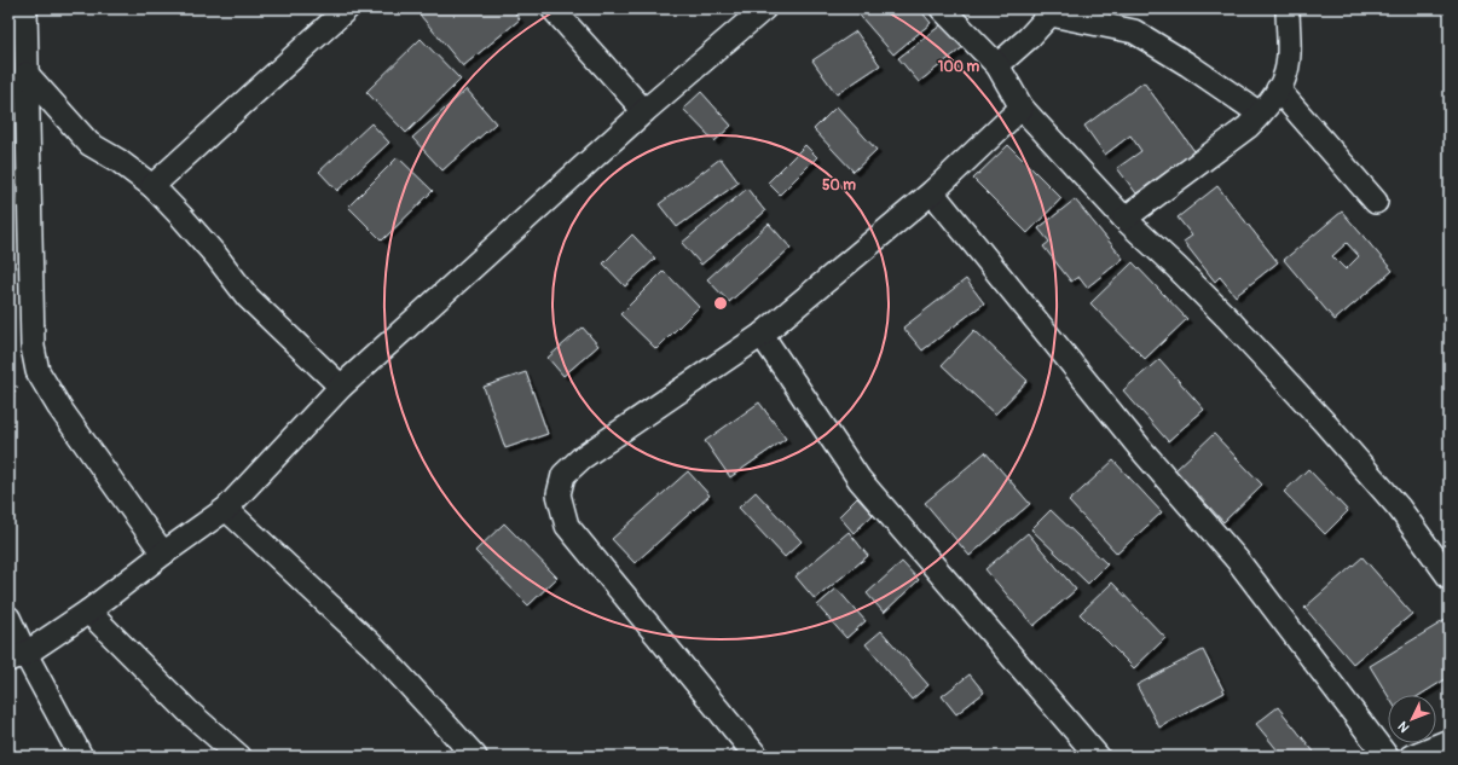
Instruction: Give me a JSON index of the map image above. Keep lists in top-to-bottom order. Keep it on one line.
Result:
{"north":"bottom left","rings":["100 m","50 m"]}
